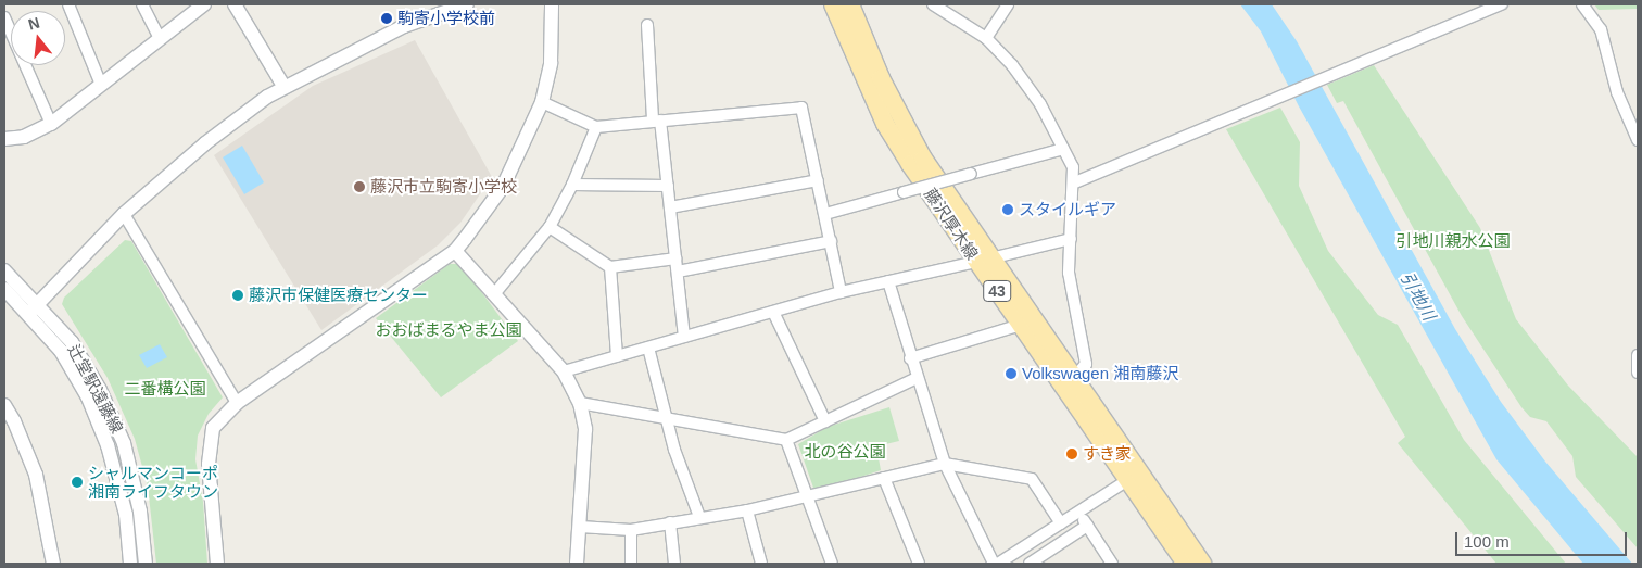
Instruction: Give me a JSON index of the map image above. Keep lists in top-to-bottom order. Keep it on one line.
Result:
{"streets":{"main road":["藤沢厚木線","43"],"street":["辻堂駅遠藤線"]},"water":["引地川"],"parks":["引地川親水公園","おおばまるやま公園","二番構公園","北の谷公園"],"places":["駒寄小学校前","藤沢市立駒寄小学校","スタイルギア","藤沢市保健医療センター","Volkswagen 湘南藤沢","すき家","シャルマンコーポ 湘南ライフタウン"],"scale_bar":"100 m","north":"top"}
